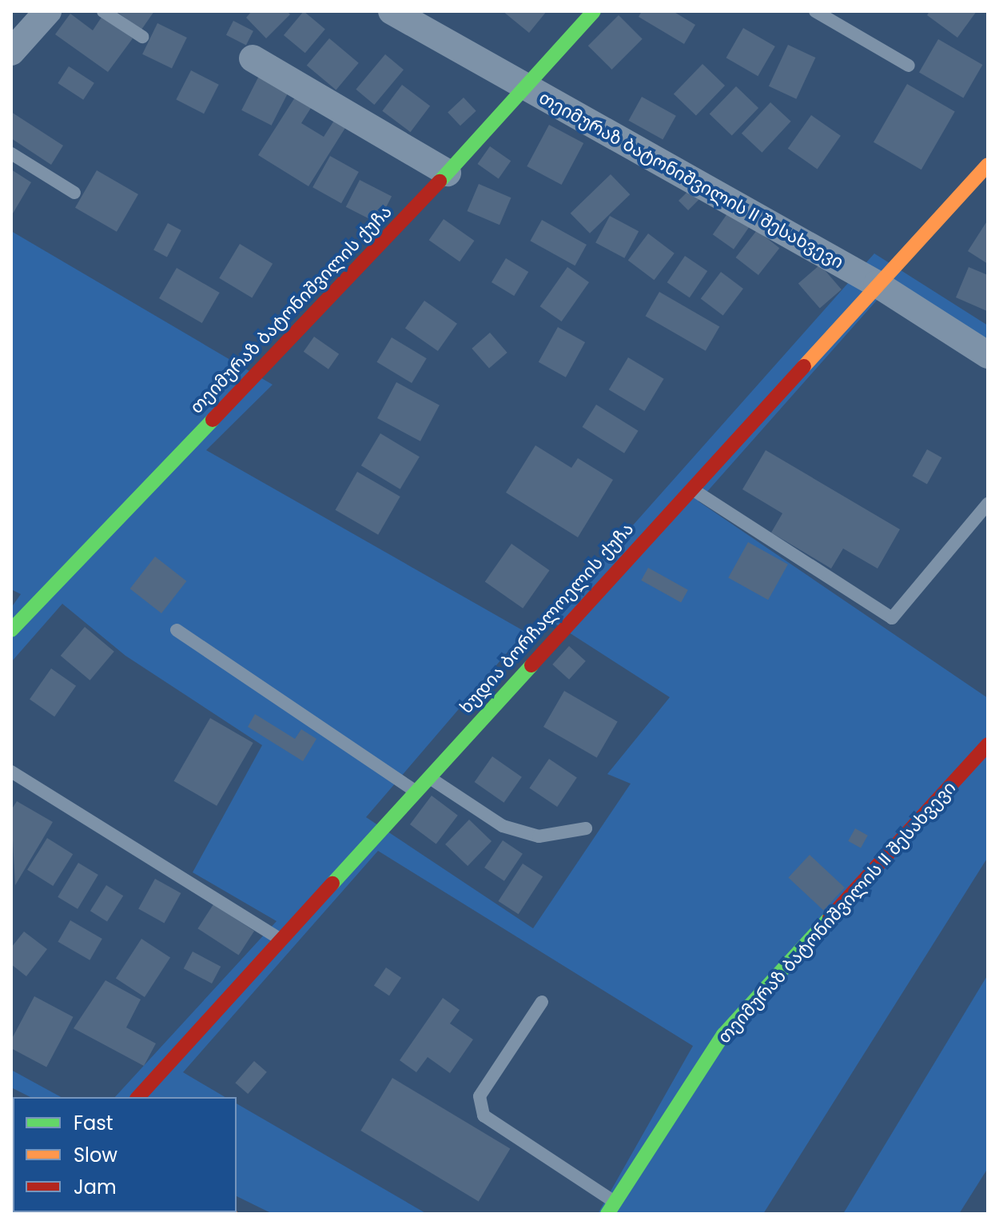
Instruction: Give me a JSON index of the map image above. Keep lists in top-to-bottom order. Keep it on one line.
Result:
{"streets":{"street":["თეიმურაზ ბატონიშვილის II შესახვევი","თეიმურაზ ბატონიშვილის ქუჩა","ხუდია ბორჩალოელის ქუჩა"]},"crossings":[["თეიმურაზ ბატონიშვილის II შესახვევი","თეიმურაზ ბატონიშვილის ქუჩა"],["თეიმურაზ ბატონიშვილის II შესახვევი","ხუდია ბორჩალოელის ქუჩა"]],"legend":["Fast","Slow","Jam"]}
